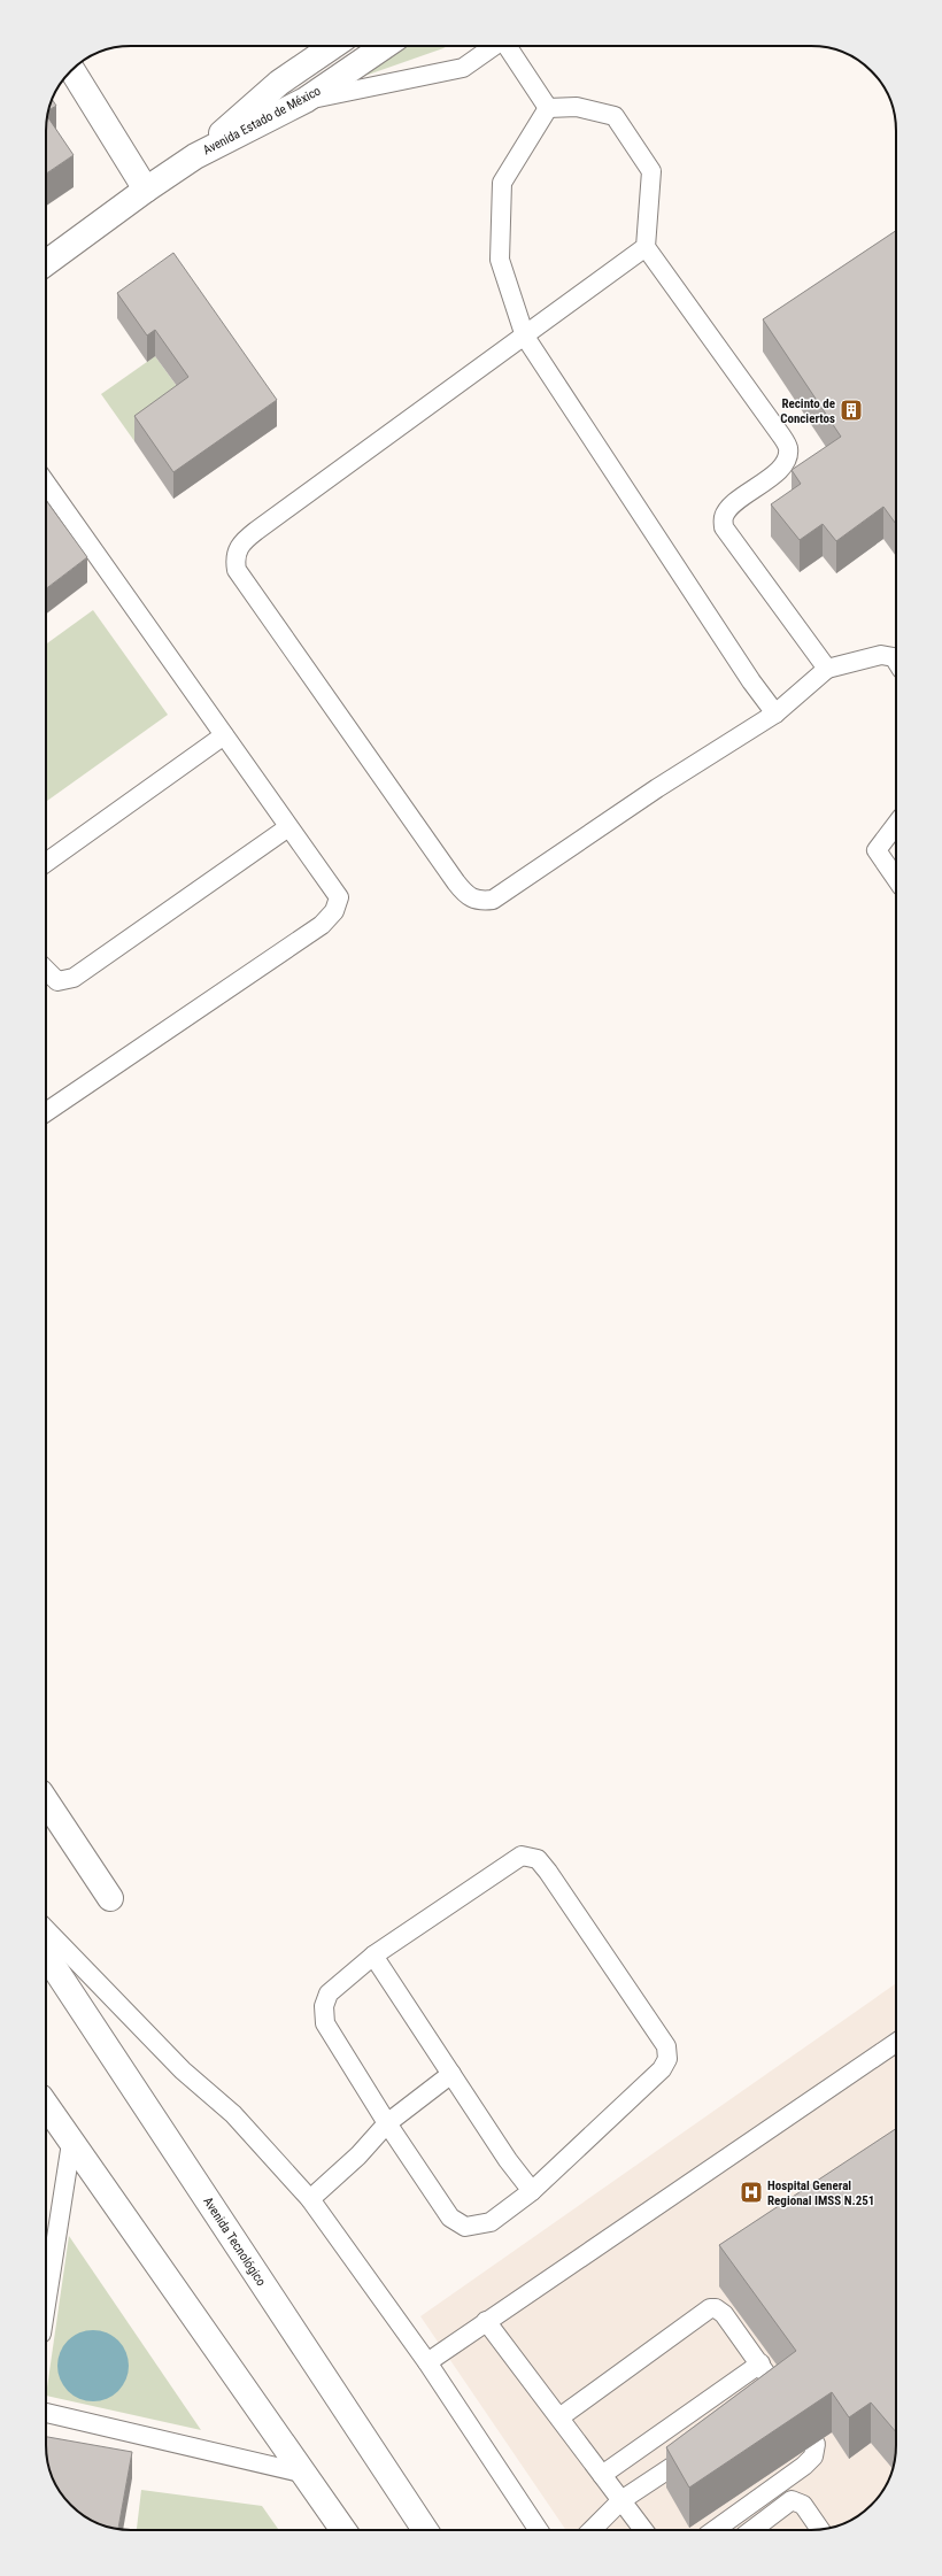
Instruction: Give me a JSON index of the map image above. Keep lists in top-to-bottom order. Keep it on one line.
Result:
{"streets":{"main road":["Avenida Estado de México","Avenida Tecnológico"]},"places":{"building":["Recinto de Conciertos"],"hospital":["Hospital General Regional IMSS N.251"]}}
